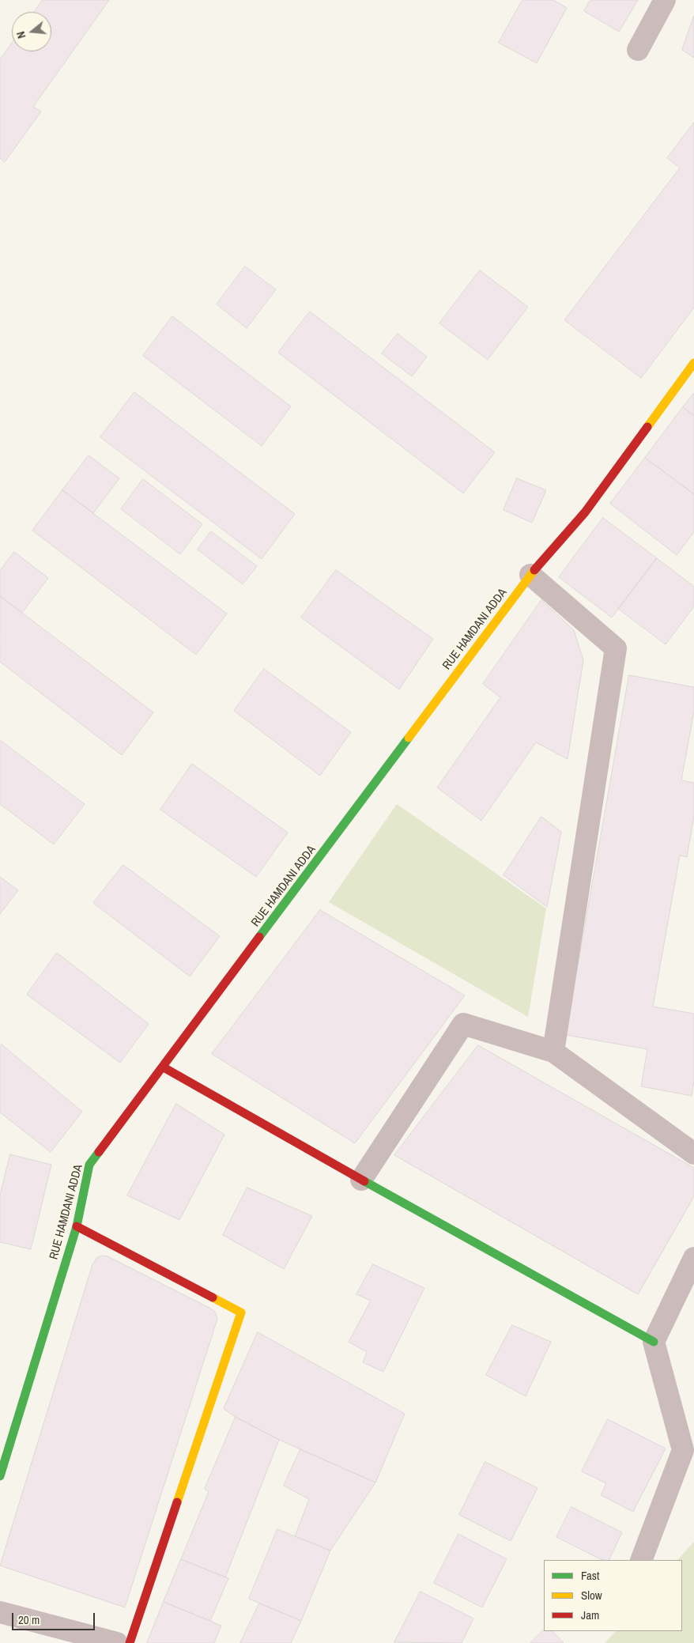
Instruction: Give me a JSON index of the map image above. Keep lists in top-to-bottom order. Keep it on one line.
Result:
{"streets":{"street":["RUE HAMDANI ADDA"]},"legend":["Fast","Slow","Jam"],"scale_bar":"20 m","north":"left"}
